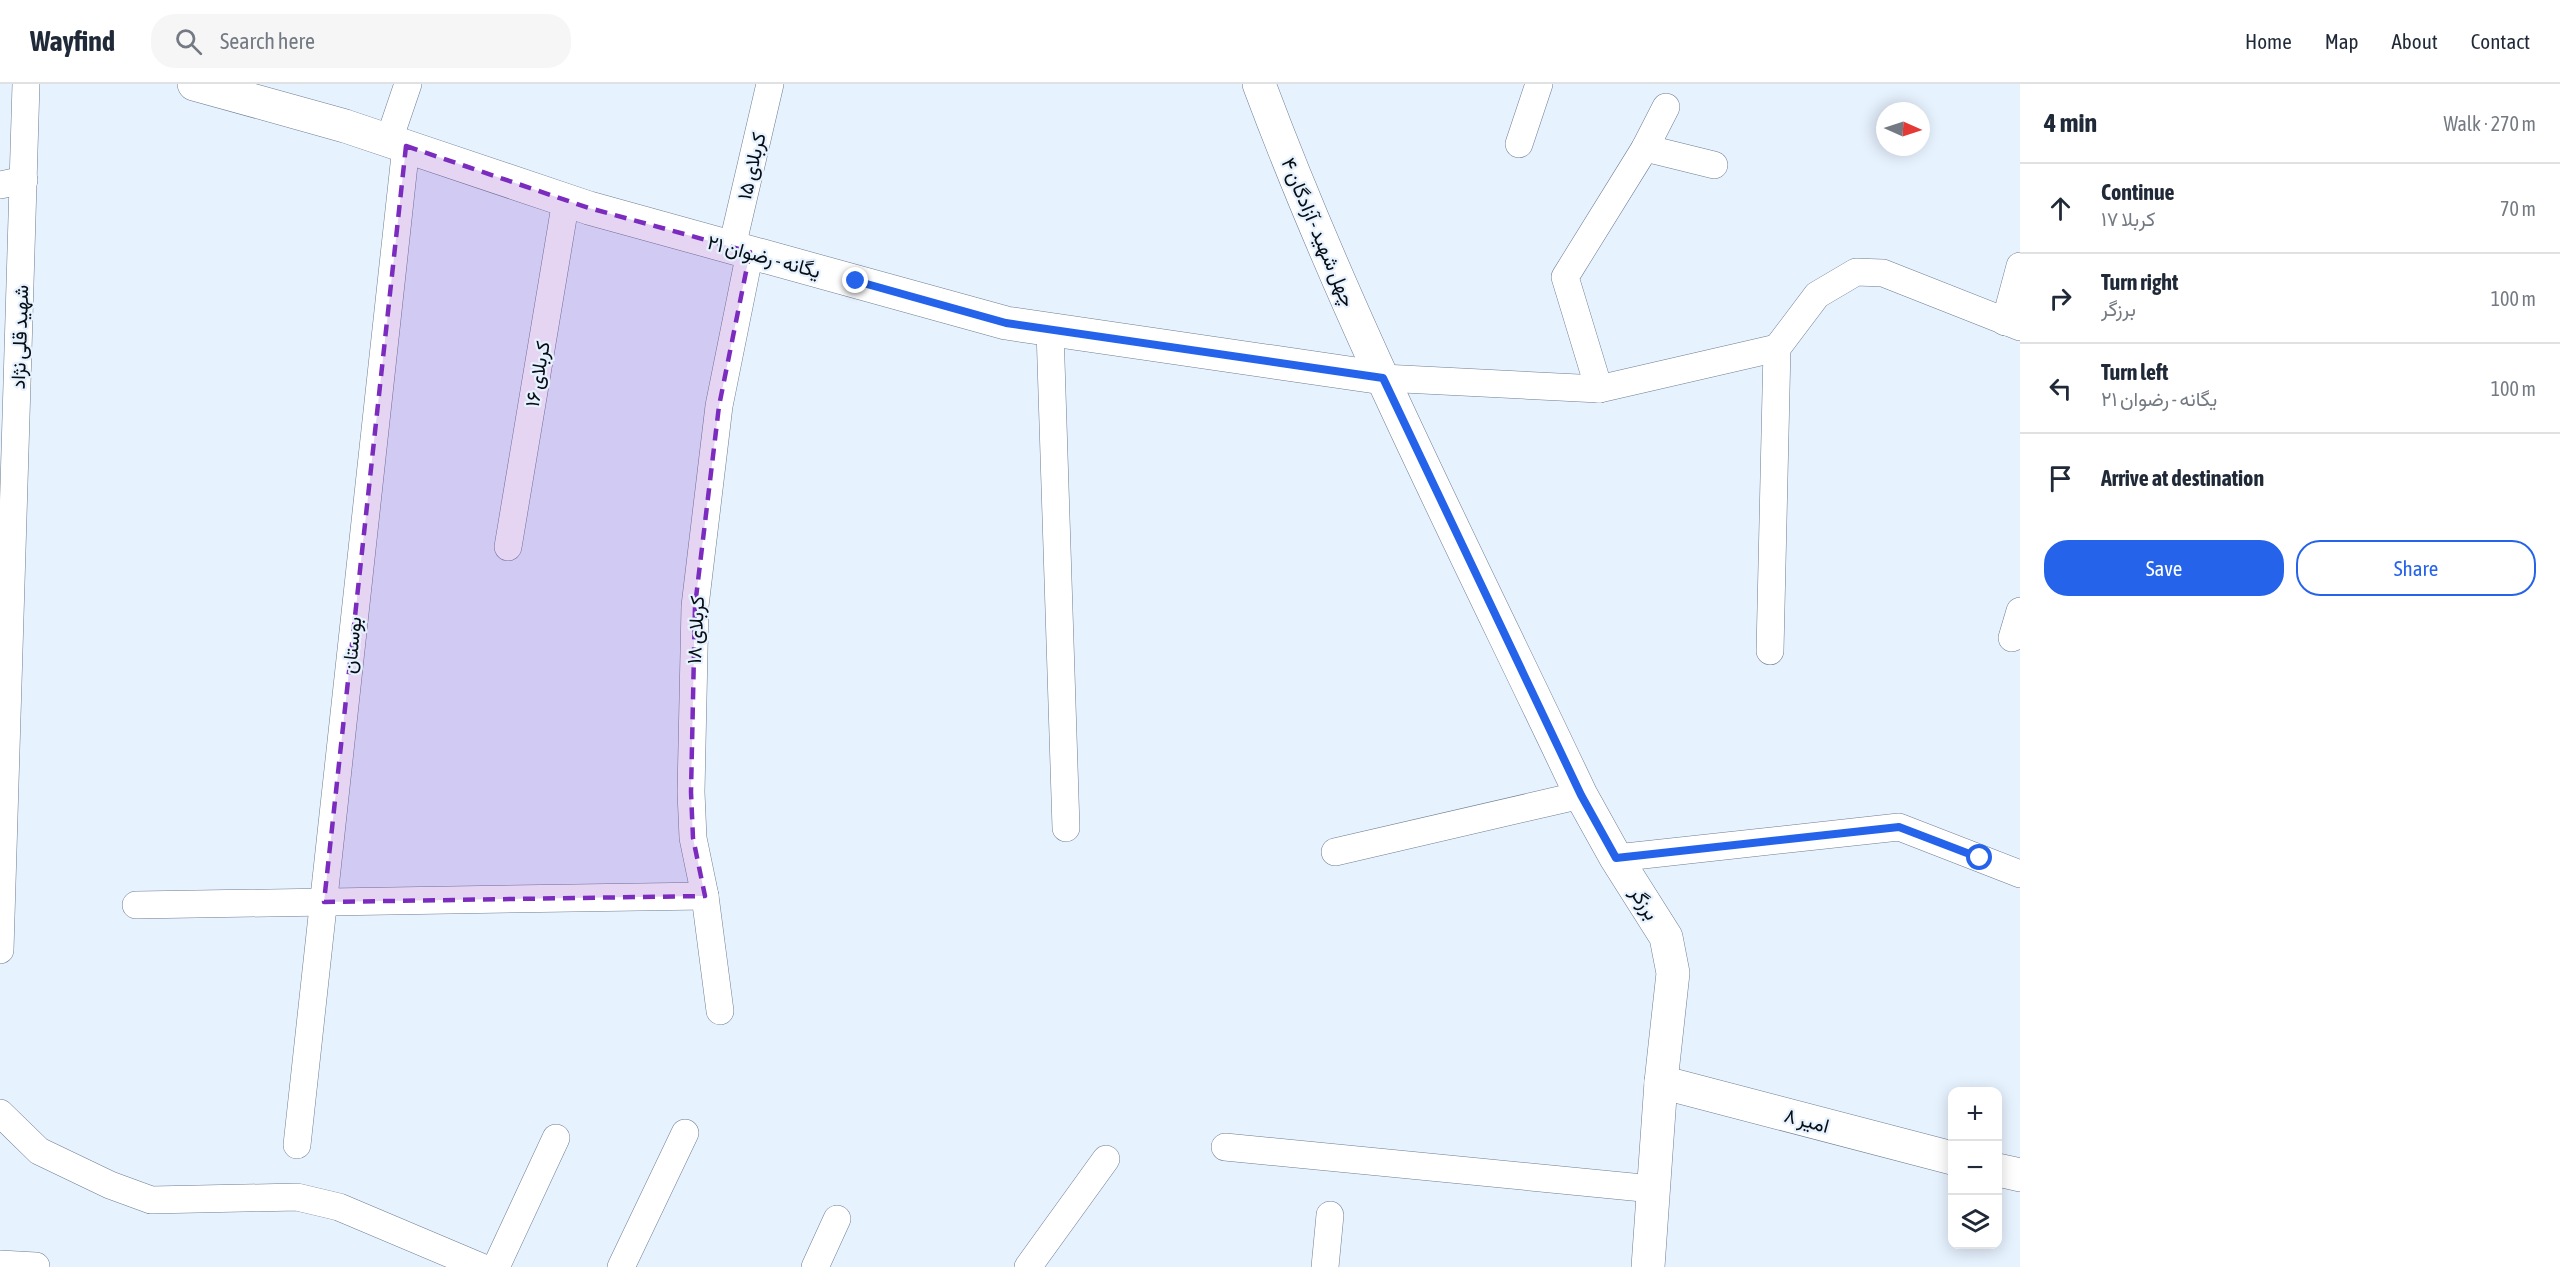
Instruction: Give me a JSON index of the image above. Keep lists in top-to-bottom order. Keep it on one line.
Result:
{"streets":{"street":["کربلای ۱۵","چهل شهید - آزادگان ۴","یگانه - رضوان ۲۱","شهید قلی نژاد","کربلای ۱۶","کربلای ۱۸","بوستان","برزگر","امیر ۸"]},"crossings":[["کربلای ۱۵","یگانه - رضوان ۲۱"],["کربلای ۱۵","کربلای ۱۸"],["چهل شهید - آزادگان ۴","یگانه - رضوان ۲۱"],["چهل شهید - آزادگان ۴","برزگر"],["یگانه - رضوان ۲۱","کربلای ۱۶"],["یگانه - رضوان ۲۱","کربلای ۱۸"],["یگانه - رضوان ۲۱","بوستان"],["یگانه - رضوان ۲۱","برزگر"],["برزگر","امیر ۸"]],"north":"right","page":{"header":"Wayfind","search":"Search here","nav":["Home","Map","About","Contact"],"heading":["4 min","Walk · 270 m"],"list":[["Continue","کربلا ۱۷","70 m"],["Turn right","برزگر","100 m"],["Turn left","یگانه - رضوان ۲۱","100 m"],"Arrive at destination"],"buttons":["Save","Share"],"map_buttons":["+","−"]}}
